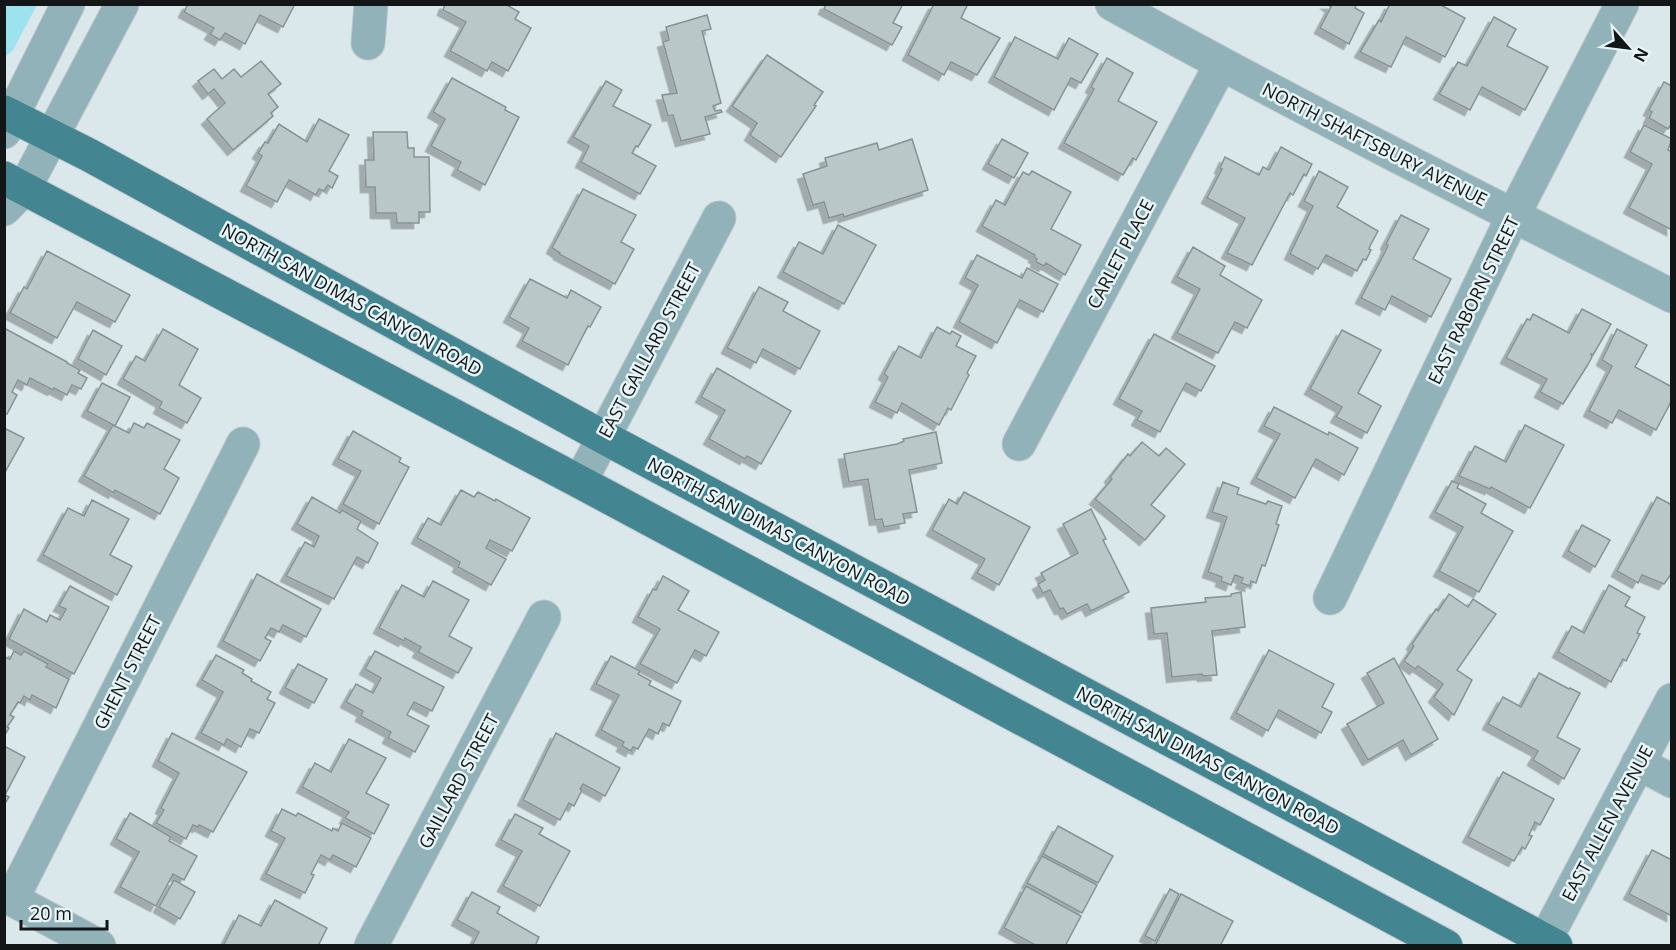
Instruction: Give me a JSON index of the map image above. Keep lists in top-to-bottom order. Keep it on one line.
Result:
{"streets":{"main road":["NORTH SAN DIMAS CANYON ROAD"],"street":["NORTH SHAFTSBURY AVENUE","CARLET PLACE","EAST RABORN STREET","EAST GAILLARD STREET","GHENT STREET","GAILLARD STREET","EAST ALLEN AVENUE"]},"crossings":[["NORTH SHAFTSBURY AVENUE","CARLET PLACE"],["NORTH SHAFTSBURY AVENUE","EAST RABORN STREET"],["NORTH SAN DIMAS CANYON ROAD","EAST GAILLARD STREET"],["NORTH SAN DIMAS CANYON ROAD","EAST ALLEN AVENUE"]],"scale_bar":"20 m","north":"bottom right"}
